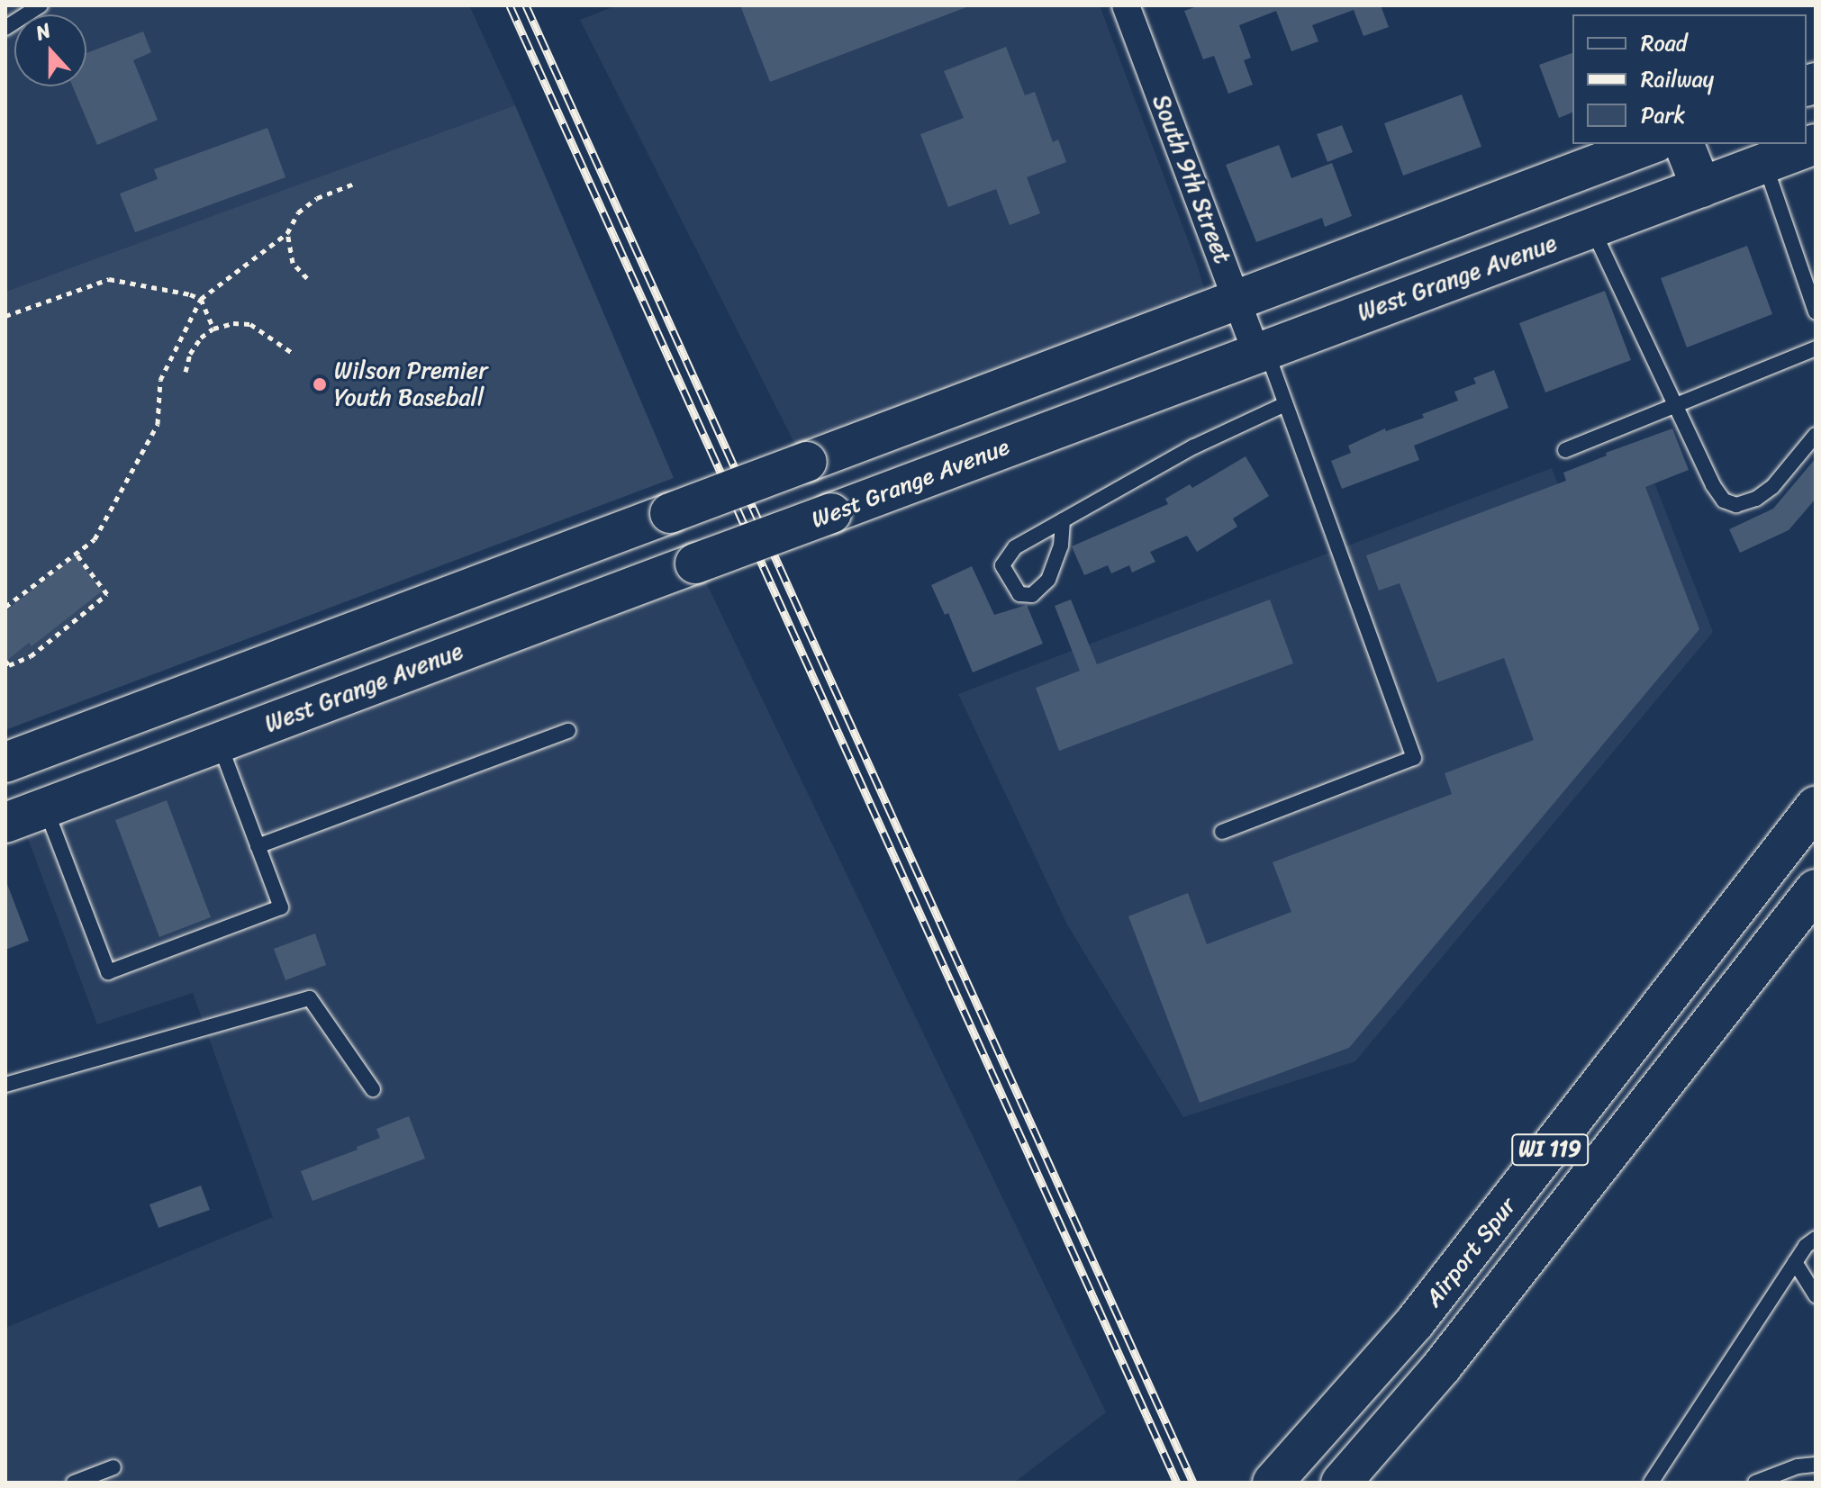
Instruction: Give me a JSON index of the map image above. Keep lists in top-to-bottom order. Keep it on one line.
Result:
{"streets":{"main road":["West Grange Avenue","WI 119","Airport Spur"],"street":["South 9th Street"]},"crossings":[["South 9th Street","West Grange Avenue"]],"places":["Wilson Premier Youth Baseball"],"legend":["Road","Railway","Park"],"north":"top"}
